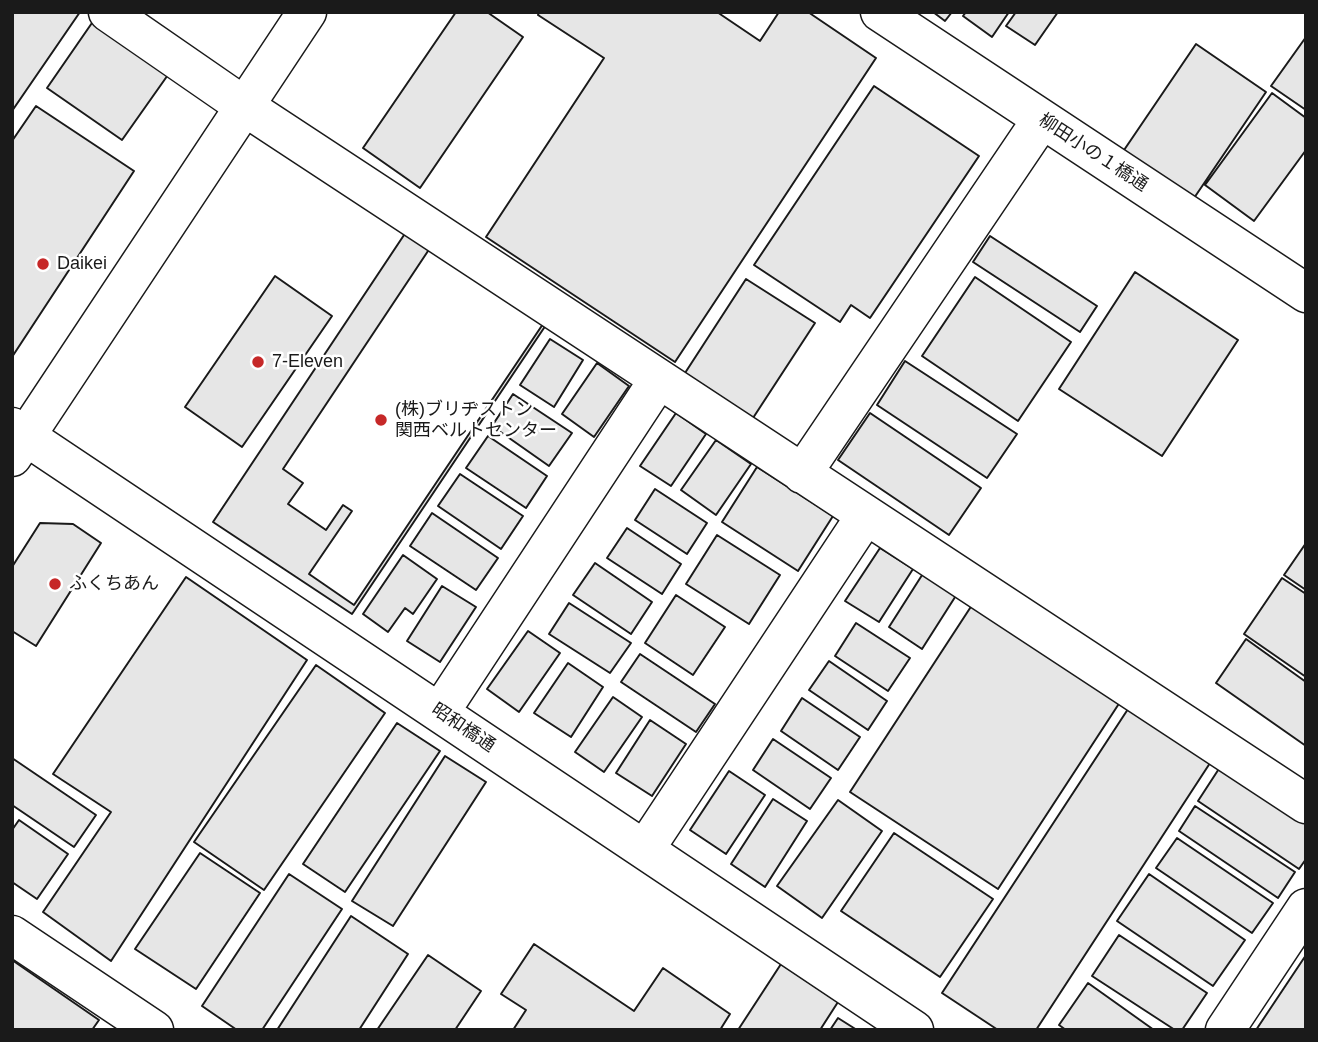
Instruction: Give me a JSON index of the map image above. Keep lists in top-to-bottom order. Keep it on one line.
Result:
{"streets":{"street":["柳田小の１橋通","昭和橋通"]},"places":["Daikei","7-Eleven","(株)ブリヂストン 関西ベルトセンター","ふくちあん"]}
